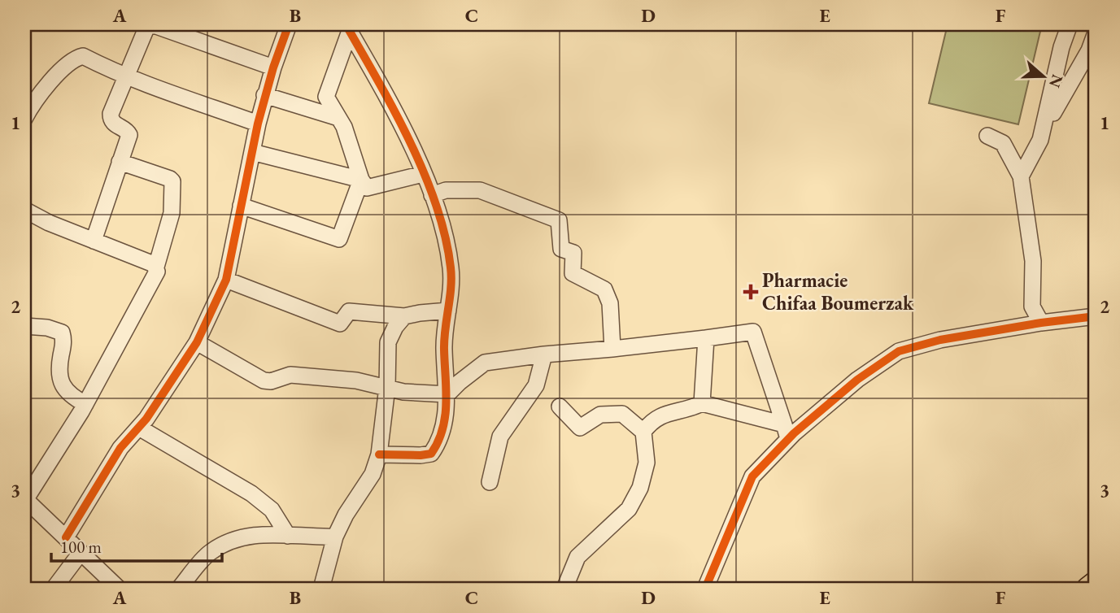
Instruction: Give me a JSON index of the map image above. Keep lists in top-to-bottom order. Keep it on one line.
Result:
{"places":{"health":["Pharmacie Chifaa Boumerzak"]},"scale_bar":"100 m","north":"right","grid":{"columns":["A","B","C","D","E","F"],"rows":["1","2","3"]}}
